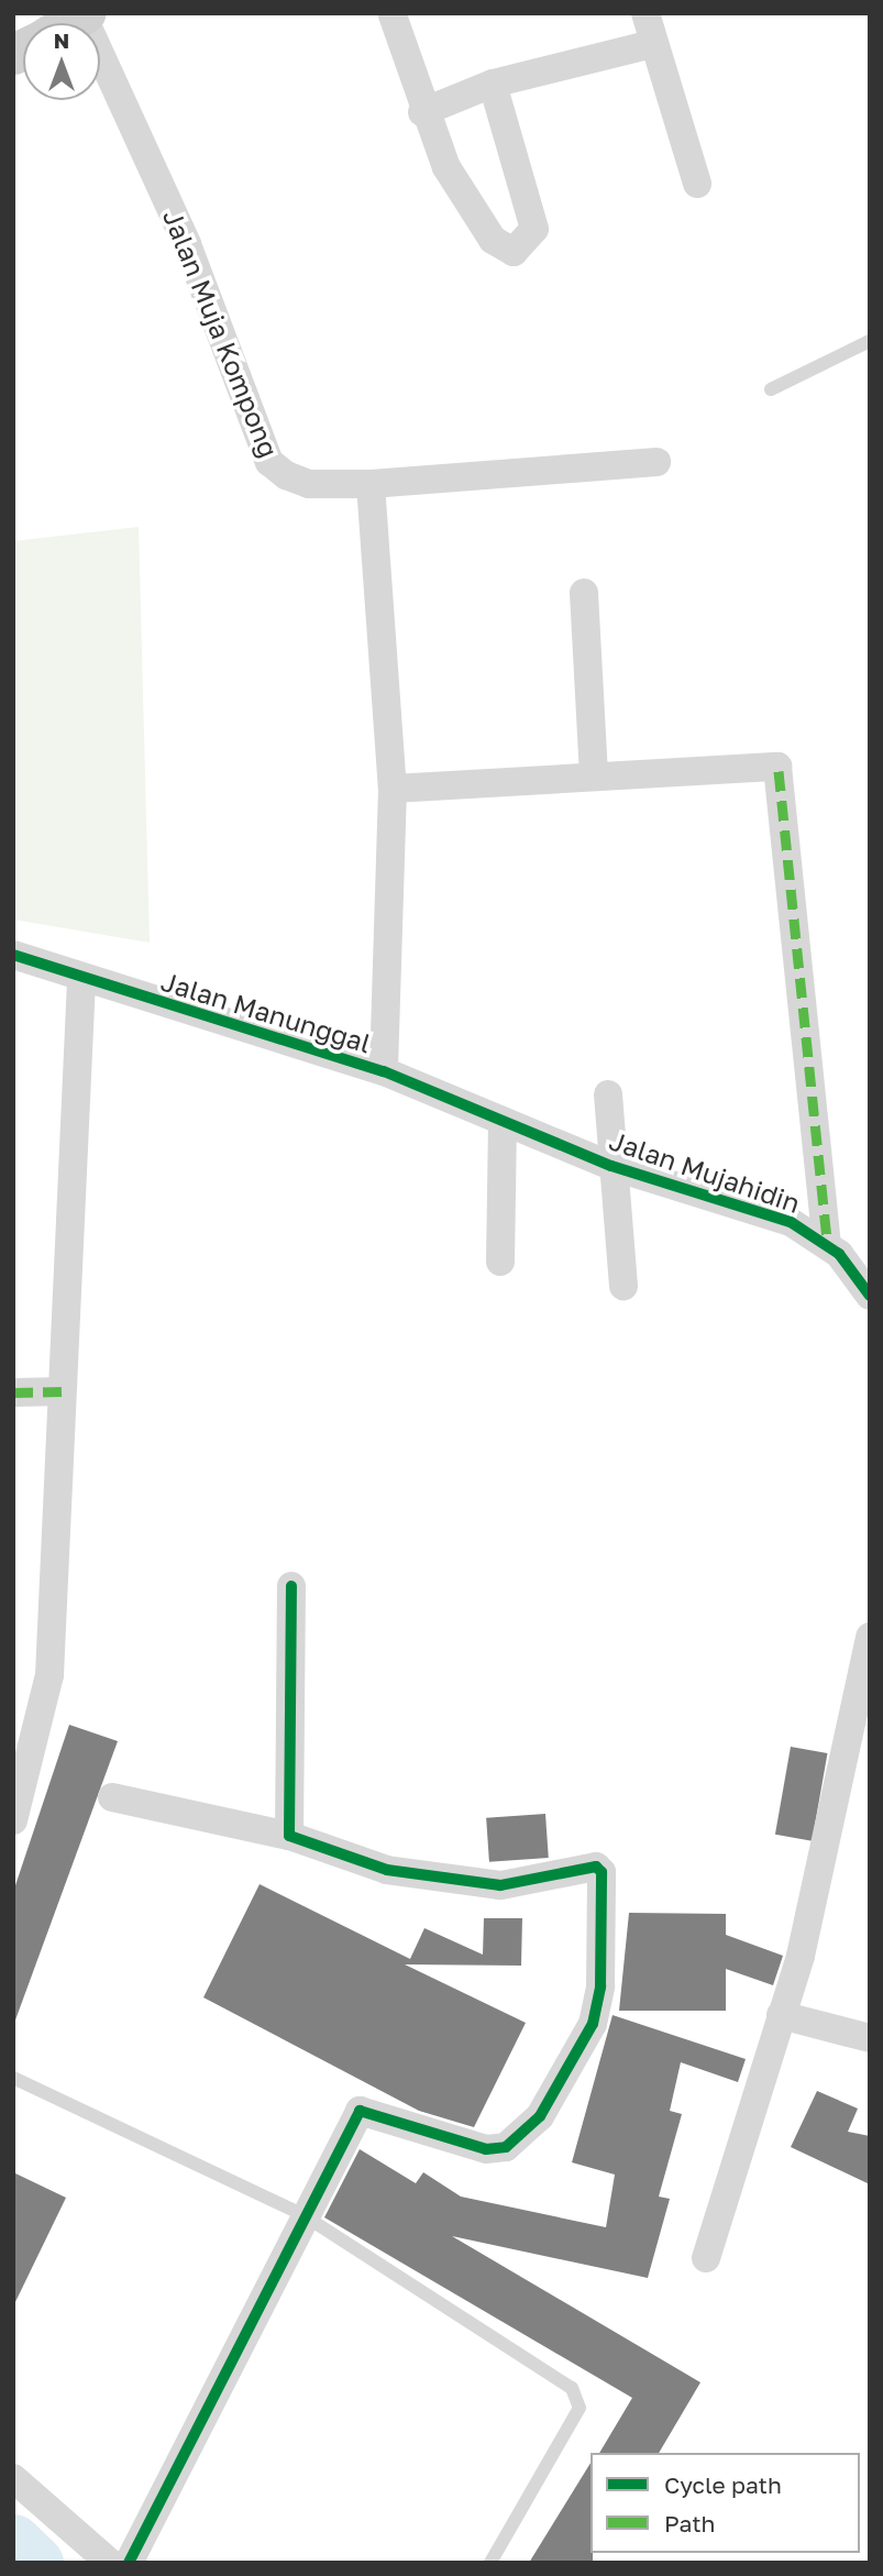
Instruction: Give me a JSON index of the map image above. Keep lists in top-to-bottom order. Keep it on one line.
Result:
{"streets":{"street":["Jalan Muja Kompong","Jalan Manunggal","Jalan Mujahidin"]},"crossings":[["Jalan Manunggal","Jalan Mujahidin"]],"legend":["Cycle path","Path"],"north":"top"}
